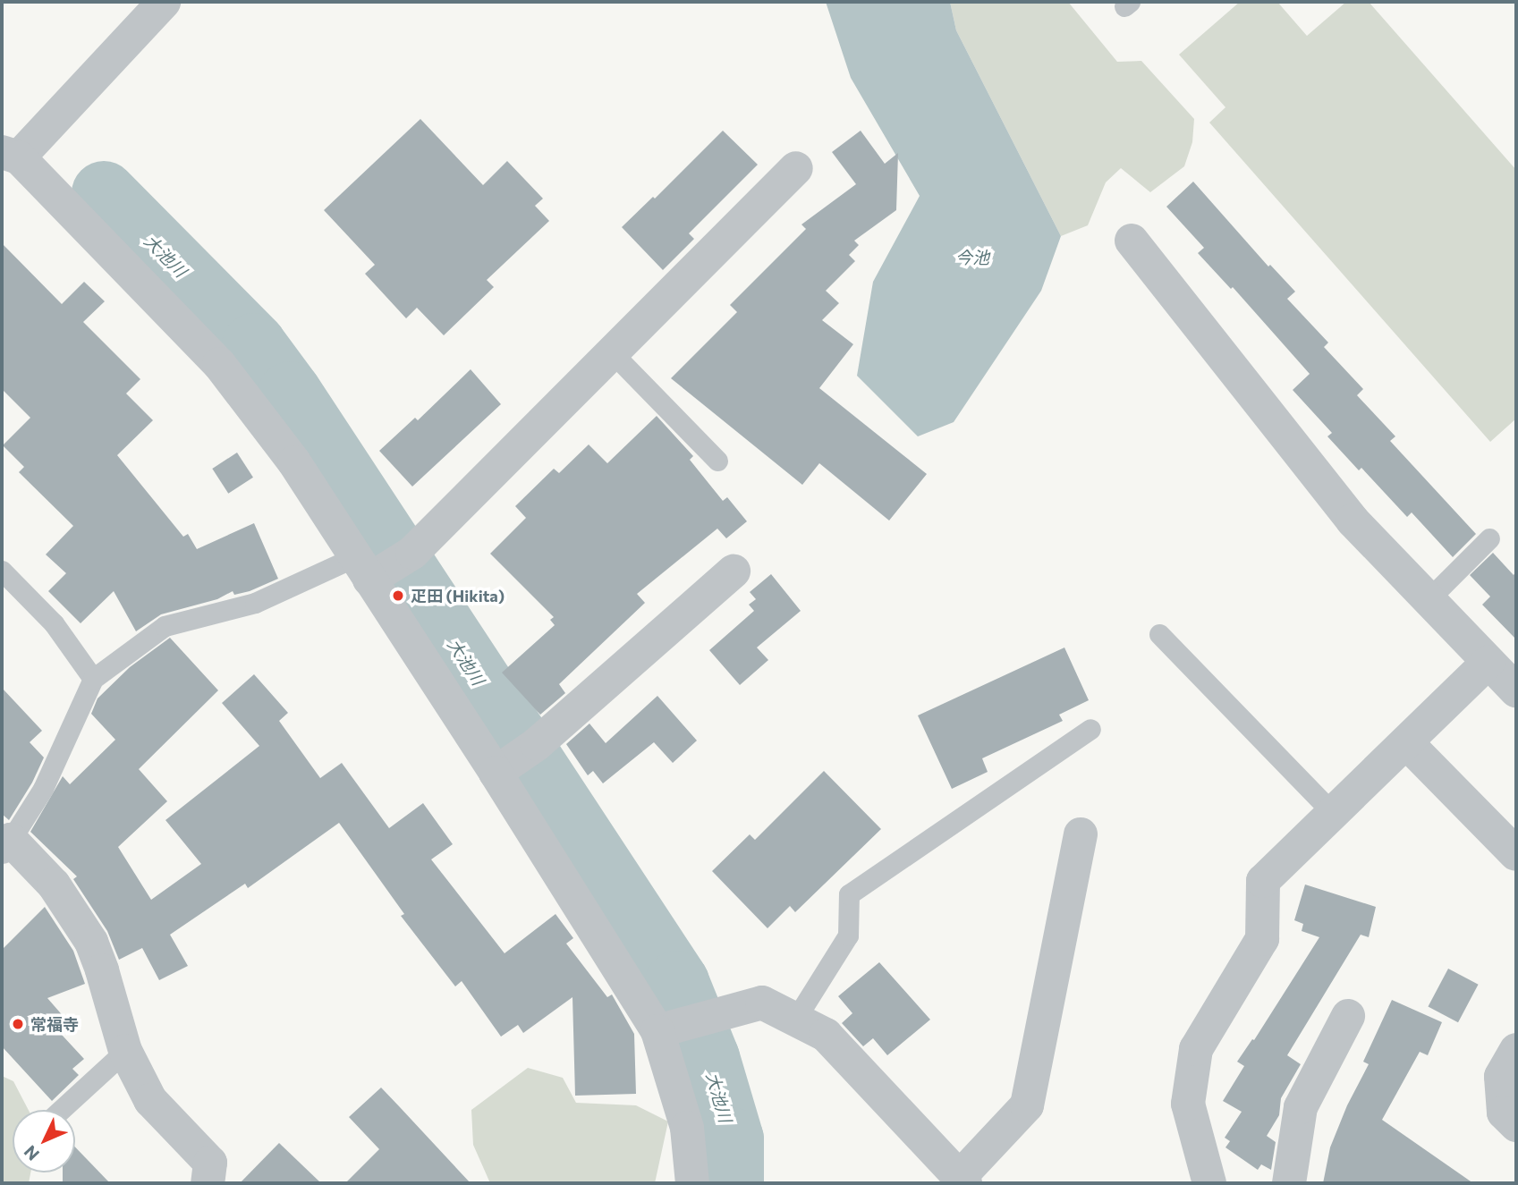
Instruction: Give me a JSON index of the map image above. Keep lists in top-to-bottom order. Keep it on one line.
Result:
{"water":["大池川","今池"],"places":["疋田 (Hikita)","常福寺"],"north":"bottom left"}
